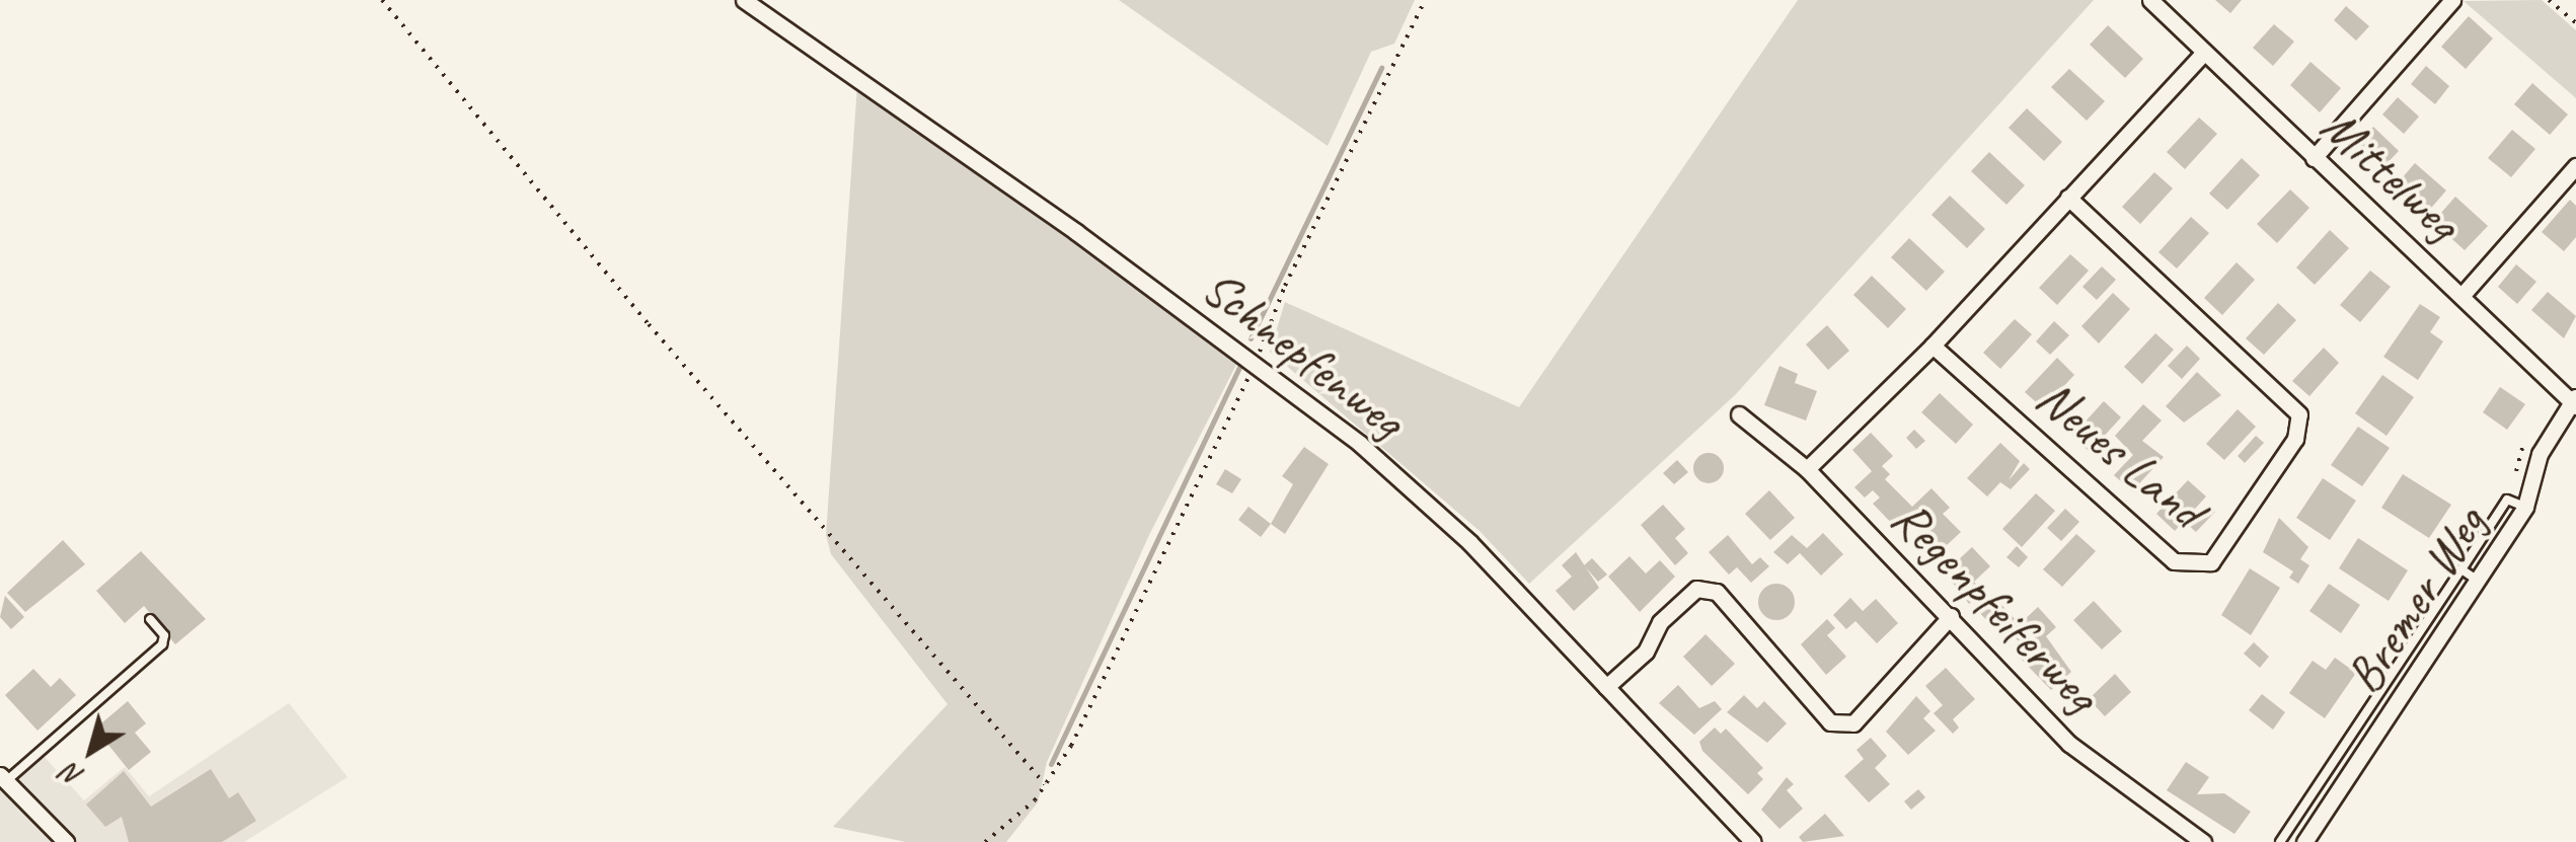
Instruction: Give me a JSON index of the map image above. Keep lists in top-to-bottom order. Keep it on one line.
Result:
{"streets":{"street":["Mittelweg","Schnepfenweg","Neues Land","Bremer Weg","Regenpfeiferweg"]},"crossings":[["Mittelweg","Bremer Weg"]],"north":"bottom left"}
